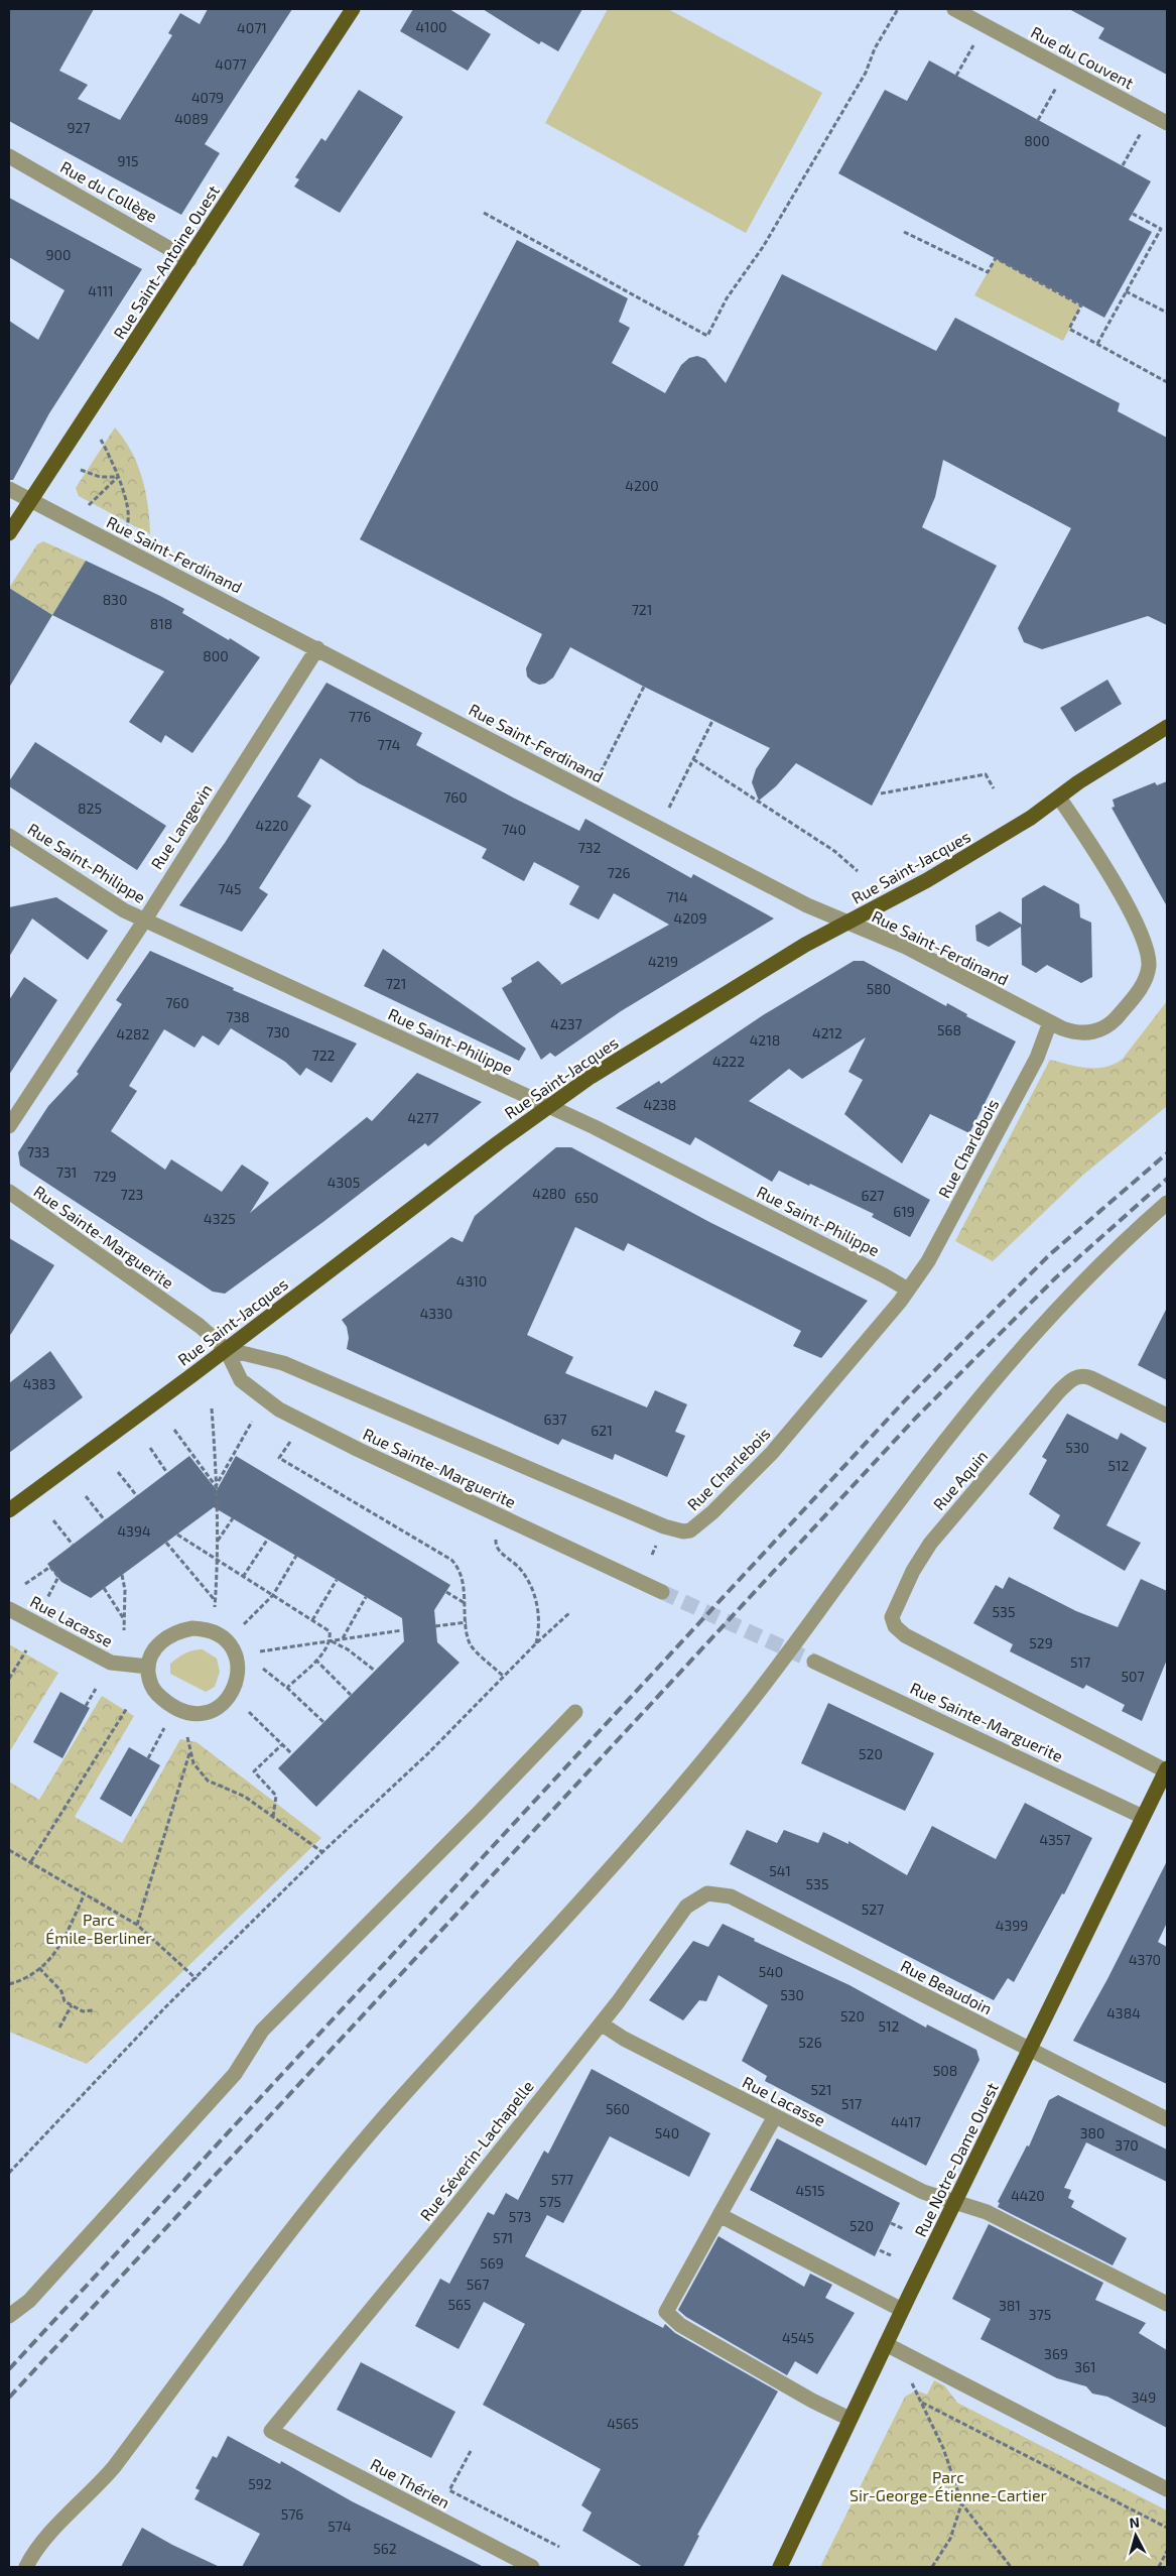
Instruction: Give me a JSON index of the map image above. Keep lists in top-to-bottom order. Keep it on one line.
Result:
{"streets":{"main road":["Rue Saint-Antoine Ouest","Rue Saint-Jacques","Rue Notre-Dame Ouest"],"street":["Rue du Couvent","Rue du Collège","Rue Saint-Ferdinand","Rue Langevin","Rue Saint-Philippe","Rue Charlebois","Rue Sainte-Marguerite","Rue Aquin","Rue Lacasse","Rue Beaudoin","Rue Séverin-Lachapelle","Rue Thérien"]},"crossings":[["Rue du Collège","Rue Saint-Antoine Ouest"],["Rue Saint-Antoine Ouest","Rue Saint-Ferdinand"],["Rue Saint-Ferdinand","Rue Langevin"],["Rue Saint-Ferdinand","Rue Saint-Jacques"],["Rue Saint-Ferdinand","Rue Charlebois"],["Rue Langevin","Rue Saint-Philippe"],["Rue Saint-Philippe","Rue Saint-Jacques"],["Rue Saint-Philippe","Rue Charlebois"],["Rue Saint-Jacques","Rue Sainte-Marguerite"],["Rue Charlebois","Rue Sainte-Marguerite"],["Rue Sainte-Marguerite","Rue Notre-Dame Ouest"],["Rue Aquin","Rue Notre-Dame Ouest"],["Rue Lacasse","Rue Séverin-Lachapelle"],["Rue Lacasse","Rue Notre-Dame Ouest"],["Rue Beaudoin","Rue Séverin-Lachapelle"],["Rue Beaudoin","Rue Notre-Dame Ouest"],["Rue Séverin-Lachapelle","Rue Thérien"]],"parks":["Parc Émile-Berliner","Parc Sir-George-Étienne-Cartier"],"house_numbers":["4100","4071","4077","4079","4089","927","800","915","900","4111","4200","830","721","818","800","776","774","760","825","4220","740","732","726","745","714","4209","4219","721","580","760","738","4237","568","730","4212","4282","4218","722","4222","4238","4277","733","731","729","4305","4280","723","627","650","619","4325","4310","4330","4383","637","621","530","512","4394","535","529","517","507","520","4357","541","535","527","4399","4370","540","530","4384","520","512","526","508","521","517","560","4417","540","380","370","577","4515","4420","575","573","520","571","569","567","565","381","375","4545","369","361","349","4565","592","576","574","562"],"north":"top"}
